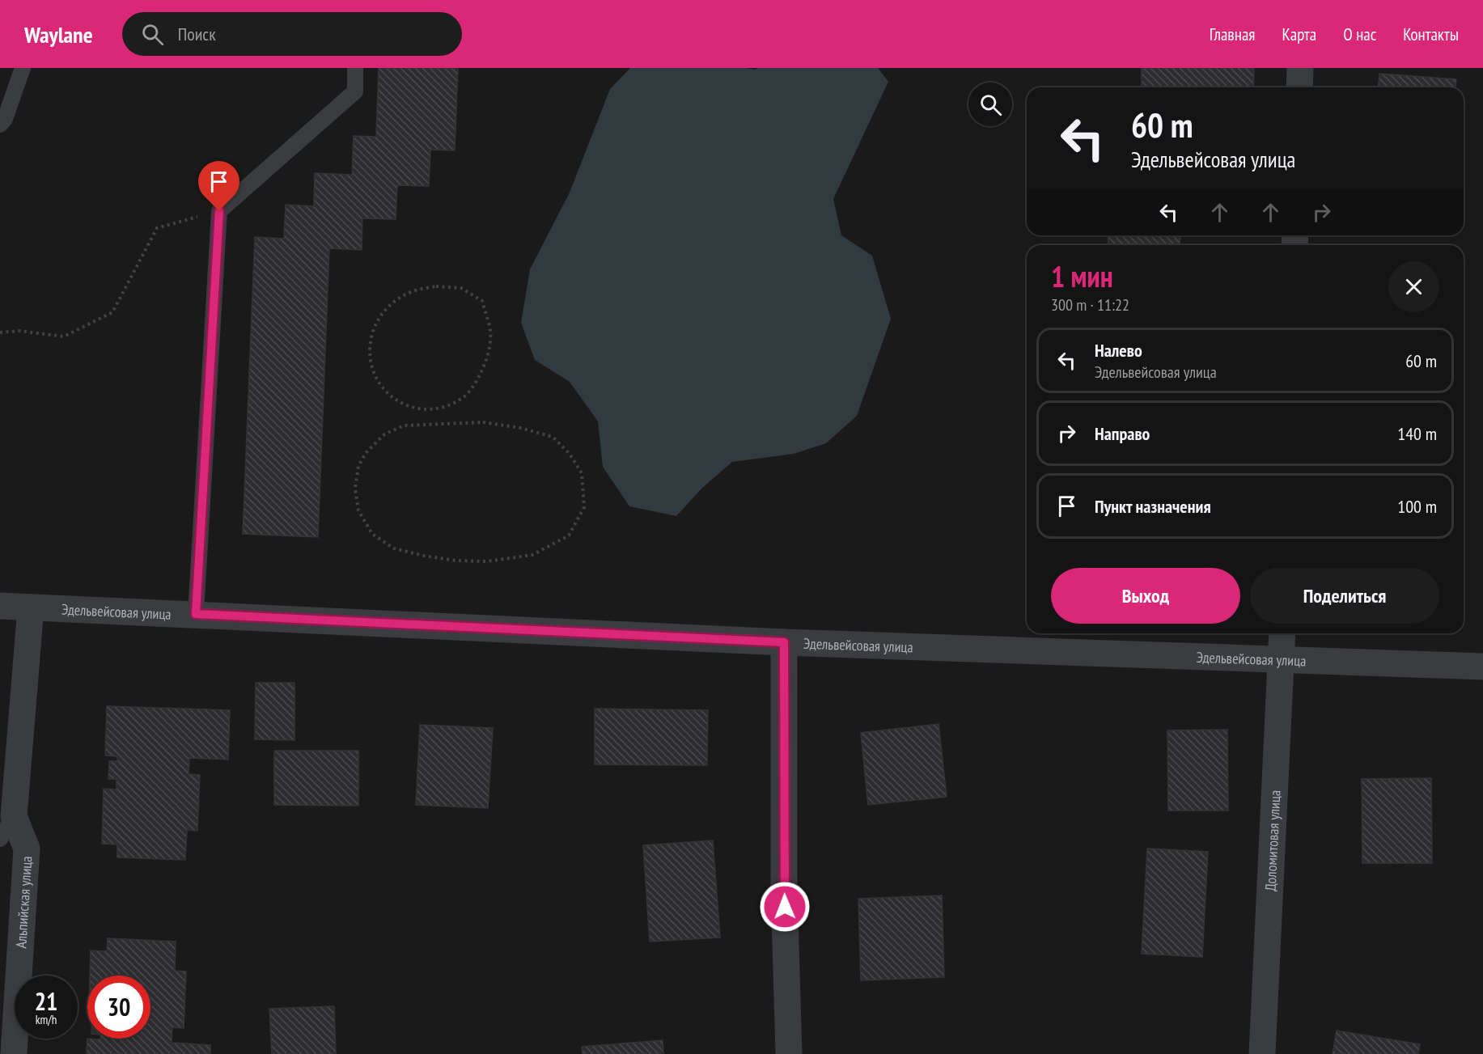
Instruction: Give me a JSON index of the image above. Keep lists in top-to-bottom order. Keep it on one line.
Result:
{"streets":{"street":["Эдельвейсовая улица","Доломитовая улица","Альпийская улица"]},"crossings":[["Эдельвейсовая улица","Доломитовая улица"],["Эдельвейсовая улица","Альпийская улица"]],"page":{"header":"Waylane","search":"Поиск","nav":["Главная","Карта","О нас","Контакты"],"turn":["60 m","Эдельвейсовая улица"],"heading":["1 мин","300 m · 11:22"],"list":[{"name":"Налево","note":"Эдельвейсовая улица","value":"60 m"},{"name":"Направо","value":"140 m"},{"name":"Пункт назначения","value":"100 m"}],"buttons":["Выход","Поделиться"],"speed":"21 km/h","limit":"30"}}
